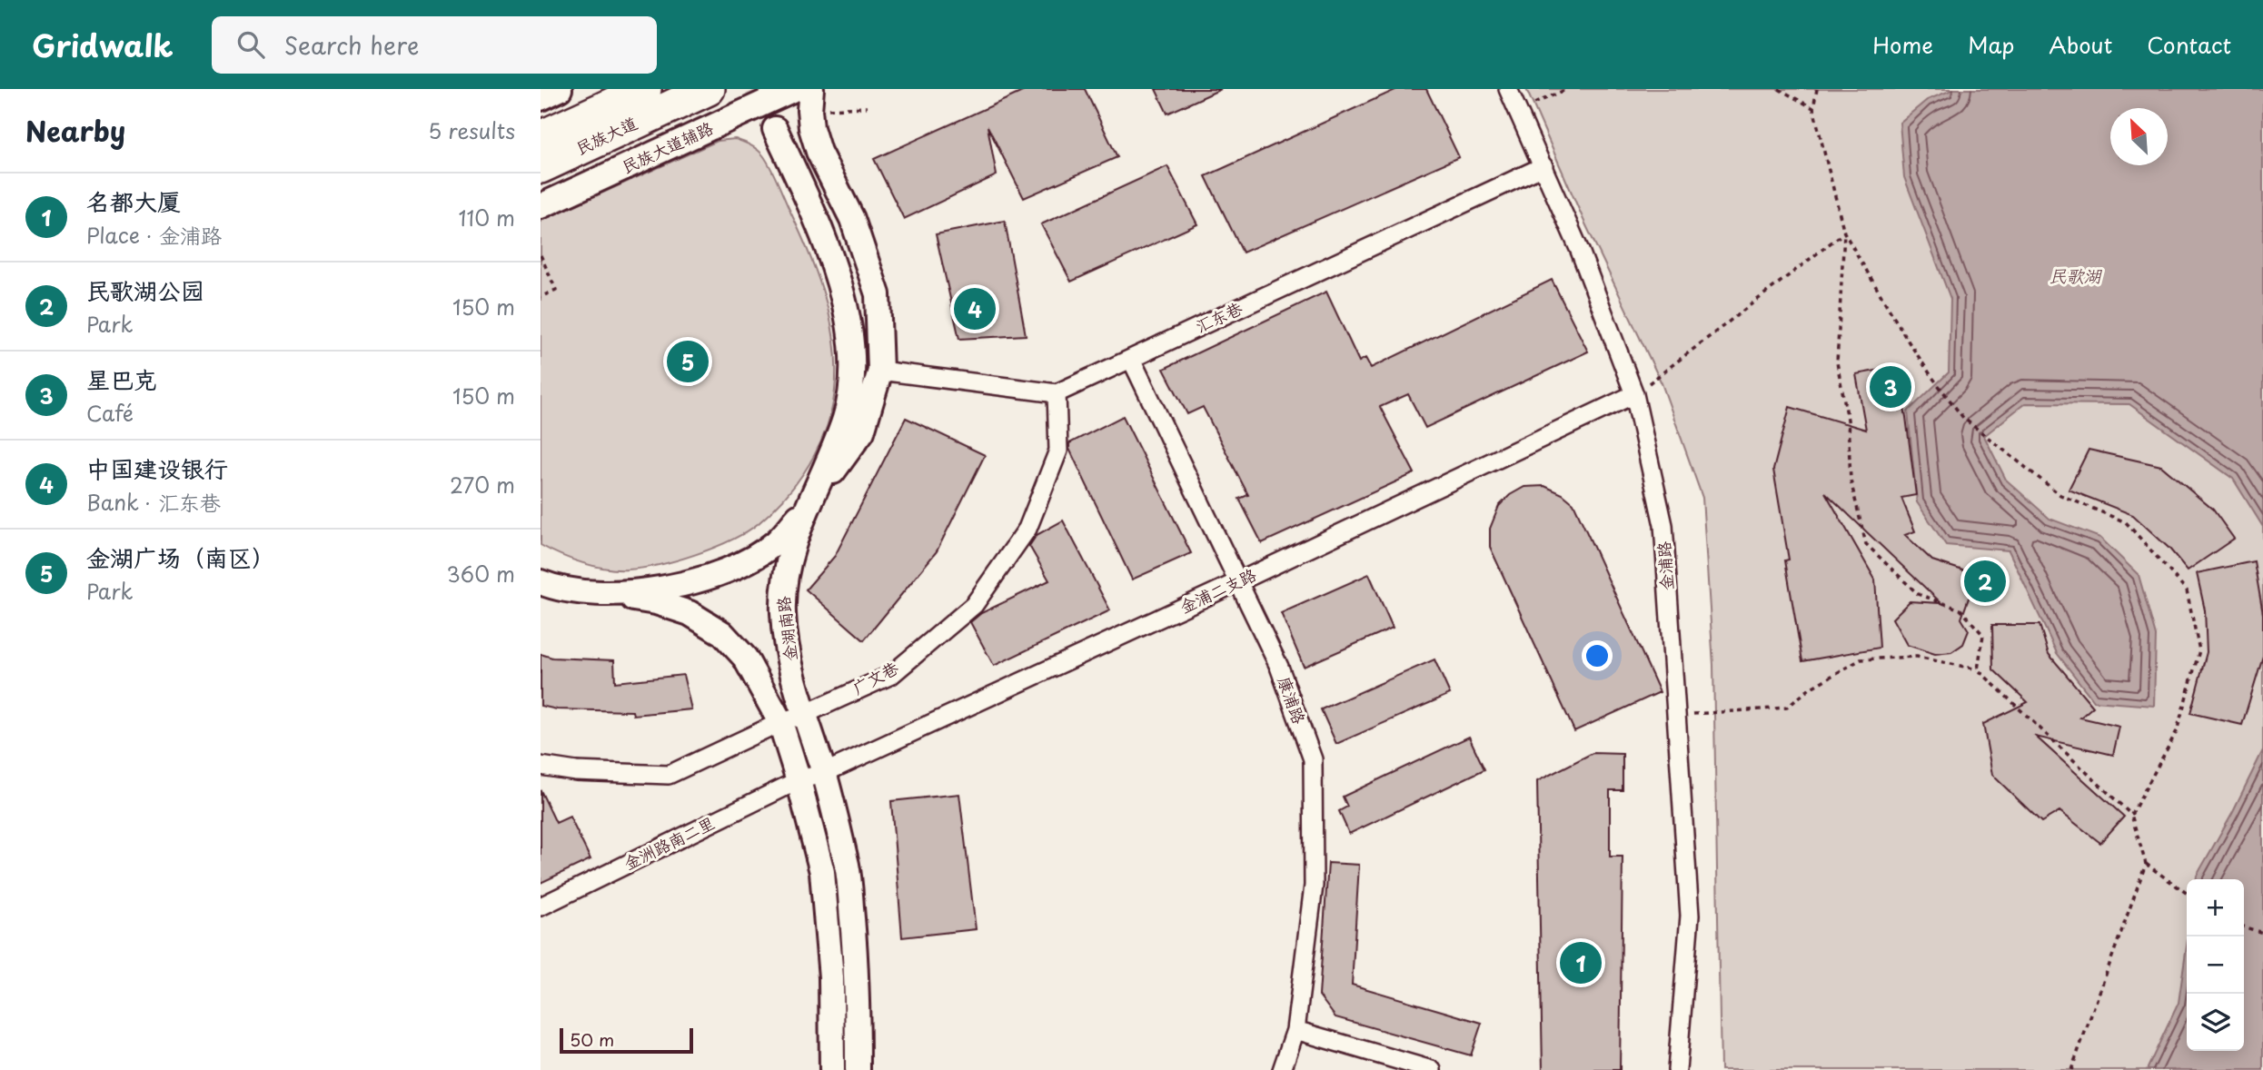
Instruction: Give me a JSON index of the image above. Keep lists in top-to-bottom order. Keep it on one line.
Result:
{"streets":{"highway":["民族大道"],"main road":["民族大道辅路","金湖南路"],"street":["汇东巷","金浦路","金浦二支路","广文巷","康浦路","金洲路南二里"]},"crossings":[["汇东巷","金浦路"],["汇东巷","广文巷"],["汇东巷","康浦路"],["金浦路","金浦二支路"],["金浦二支路","金湖南路"],["金浦二支路","康浦路"],["金浦二支路","金洲路南二里"],["金湖南路","广文巷"]],"water":["民歌湖"],"scale_bar":"50 m","north":"top left","page":{"header":"Gridwalk","search":"Search here","nav":["Home","Map","About","Contact"],"heading":["Nearby","5 results"],"list":[{"mark":"1","name":"名都大厦","note":"Place · 金浦路","value":"110 m"},{"mark":"2","name":"民歌湖公园","note":"Park","value":"150 m"},{"mark":"3","name":"星巴克","note":"Café","value":"150 m"},{"mark":"4","name":"中国建设银行","note":"Bank · 汇东巷","value":"270 m"},{"mark":"5","name":"金湖广场（南区）","note":"Park","value":"360 m"}],"pins":["4","5","3","2","1"],"map_buttons":["+","−"],"scale":"50 m"}}
